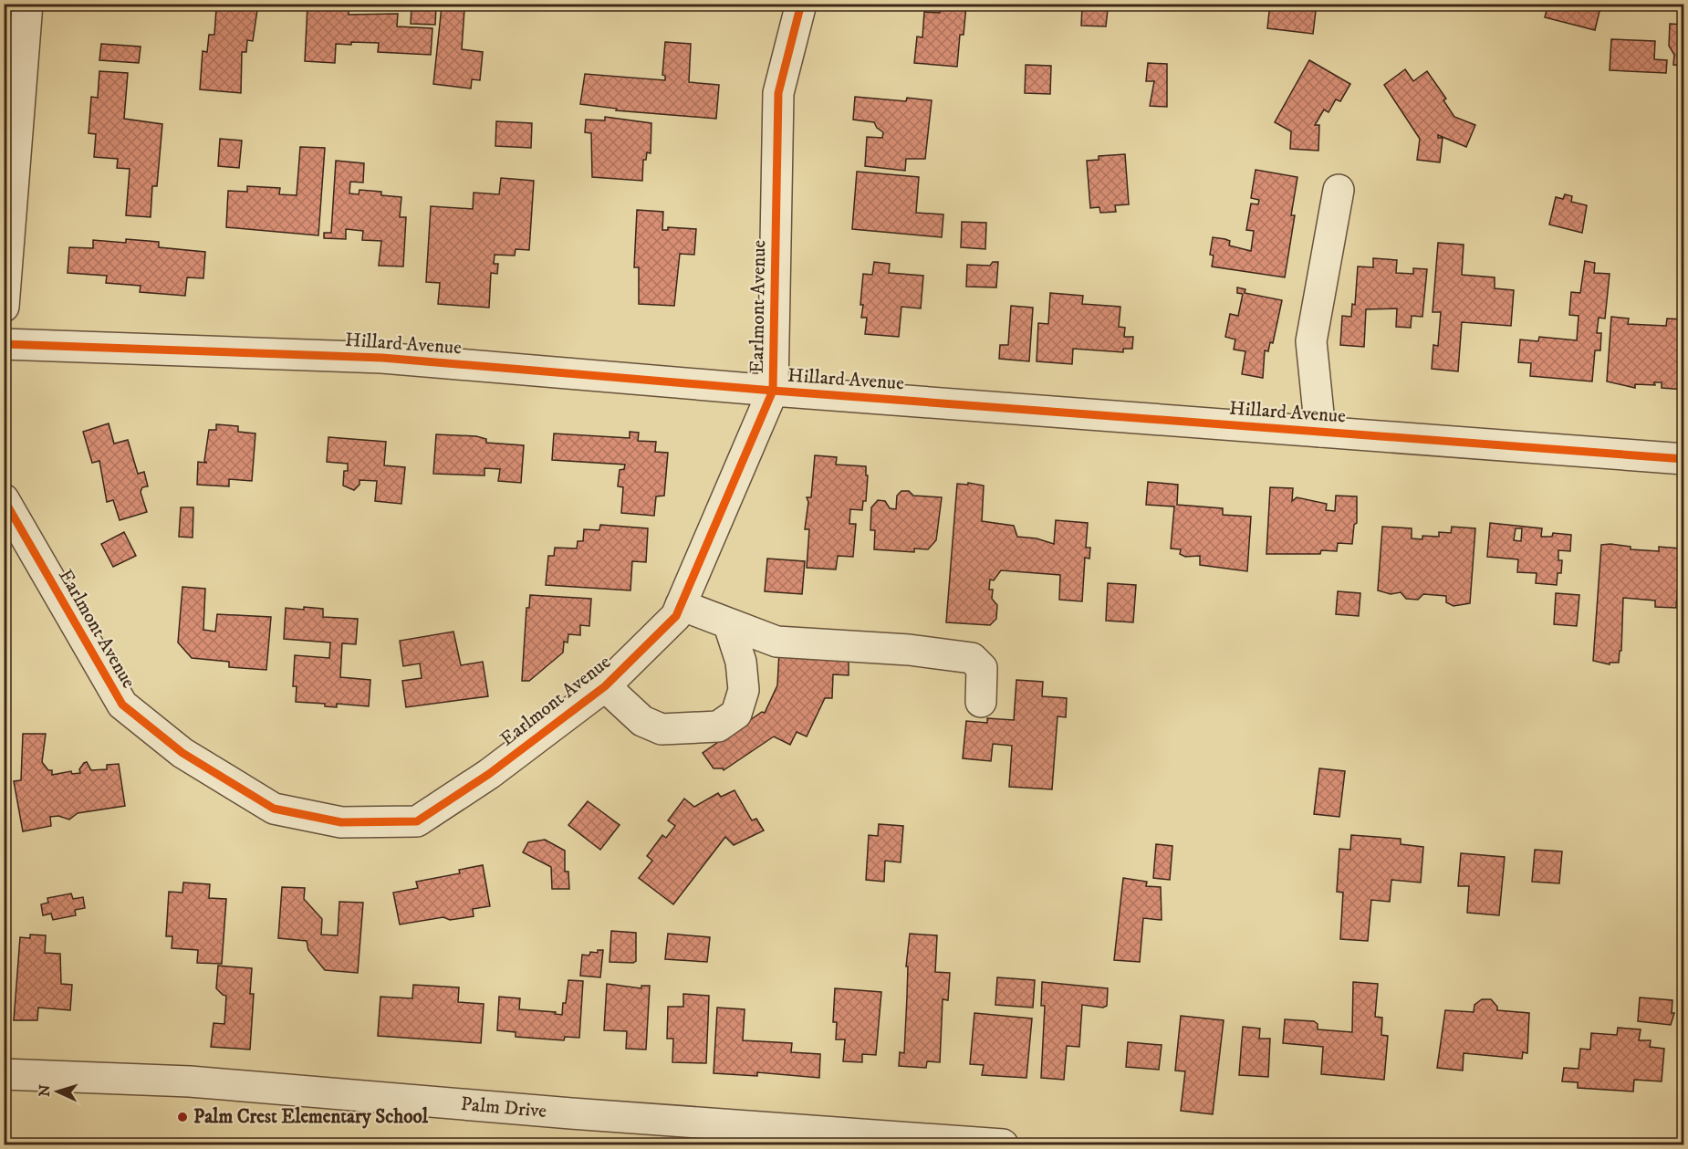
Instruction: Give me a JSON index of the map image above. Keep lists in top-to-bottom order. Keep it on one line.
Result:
{"streets":{"street":["Earlmont Avenue","Hillard Avenue","Palm Drive"]},"crossings":[["Earlmont Avenue","Hillard Avenue"]],"places":["Palm Crest Elementary School"],"north":"left"}
